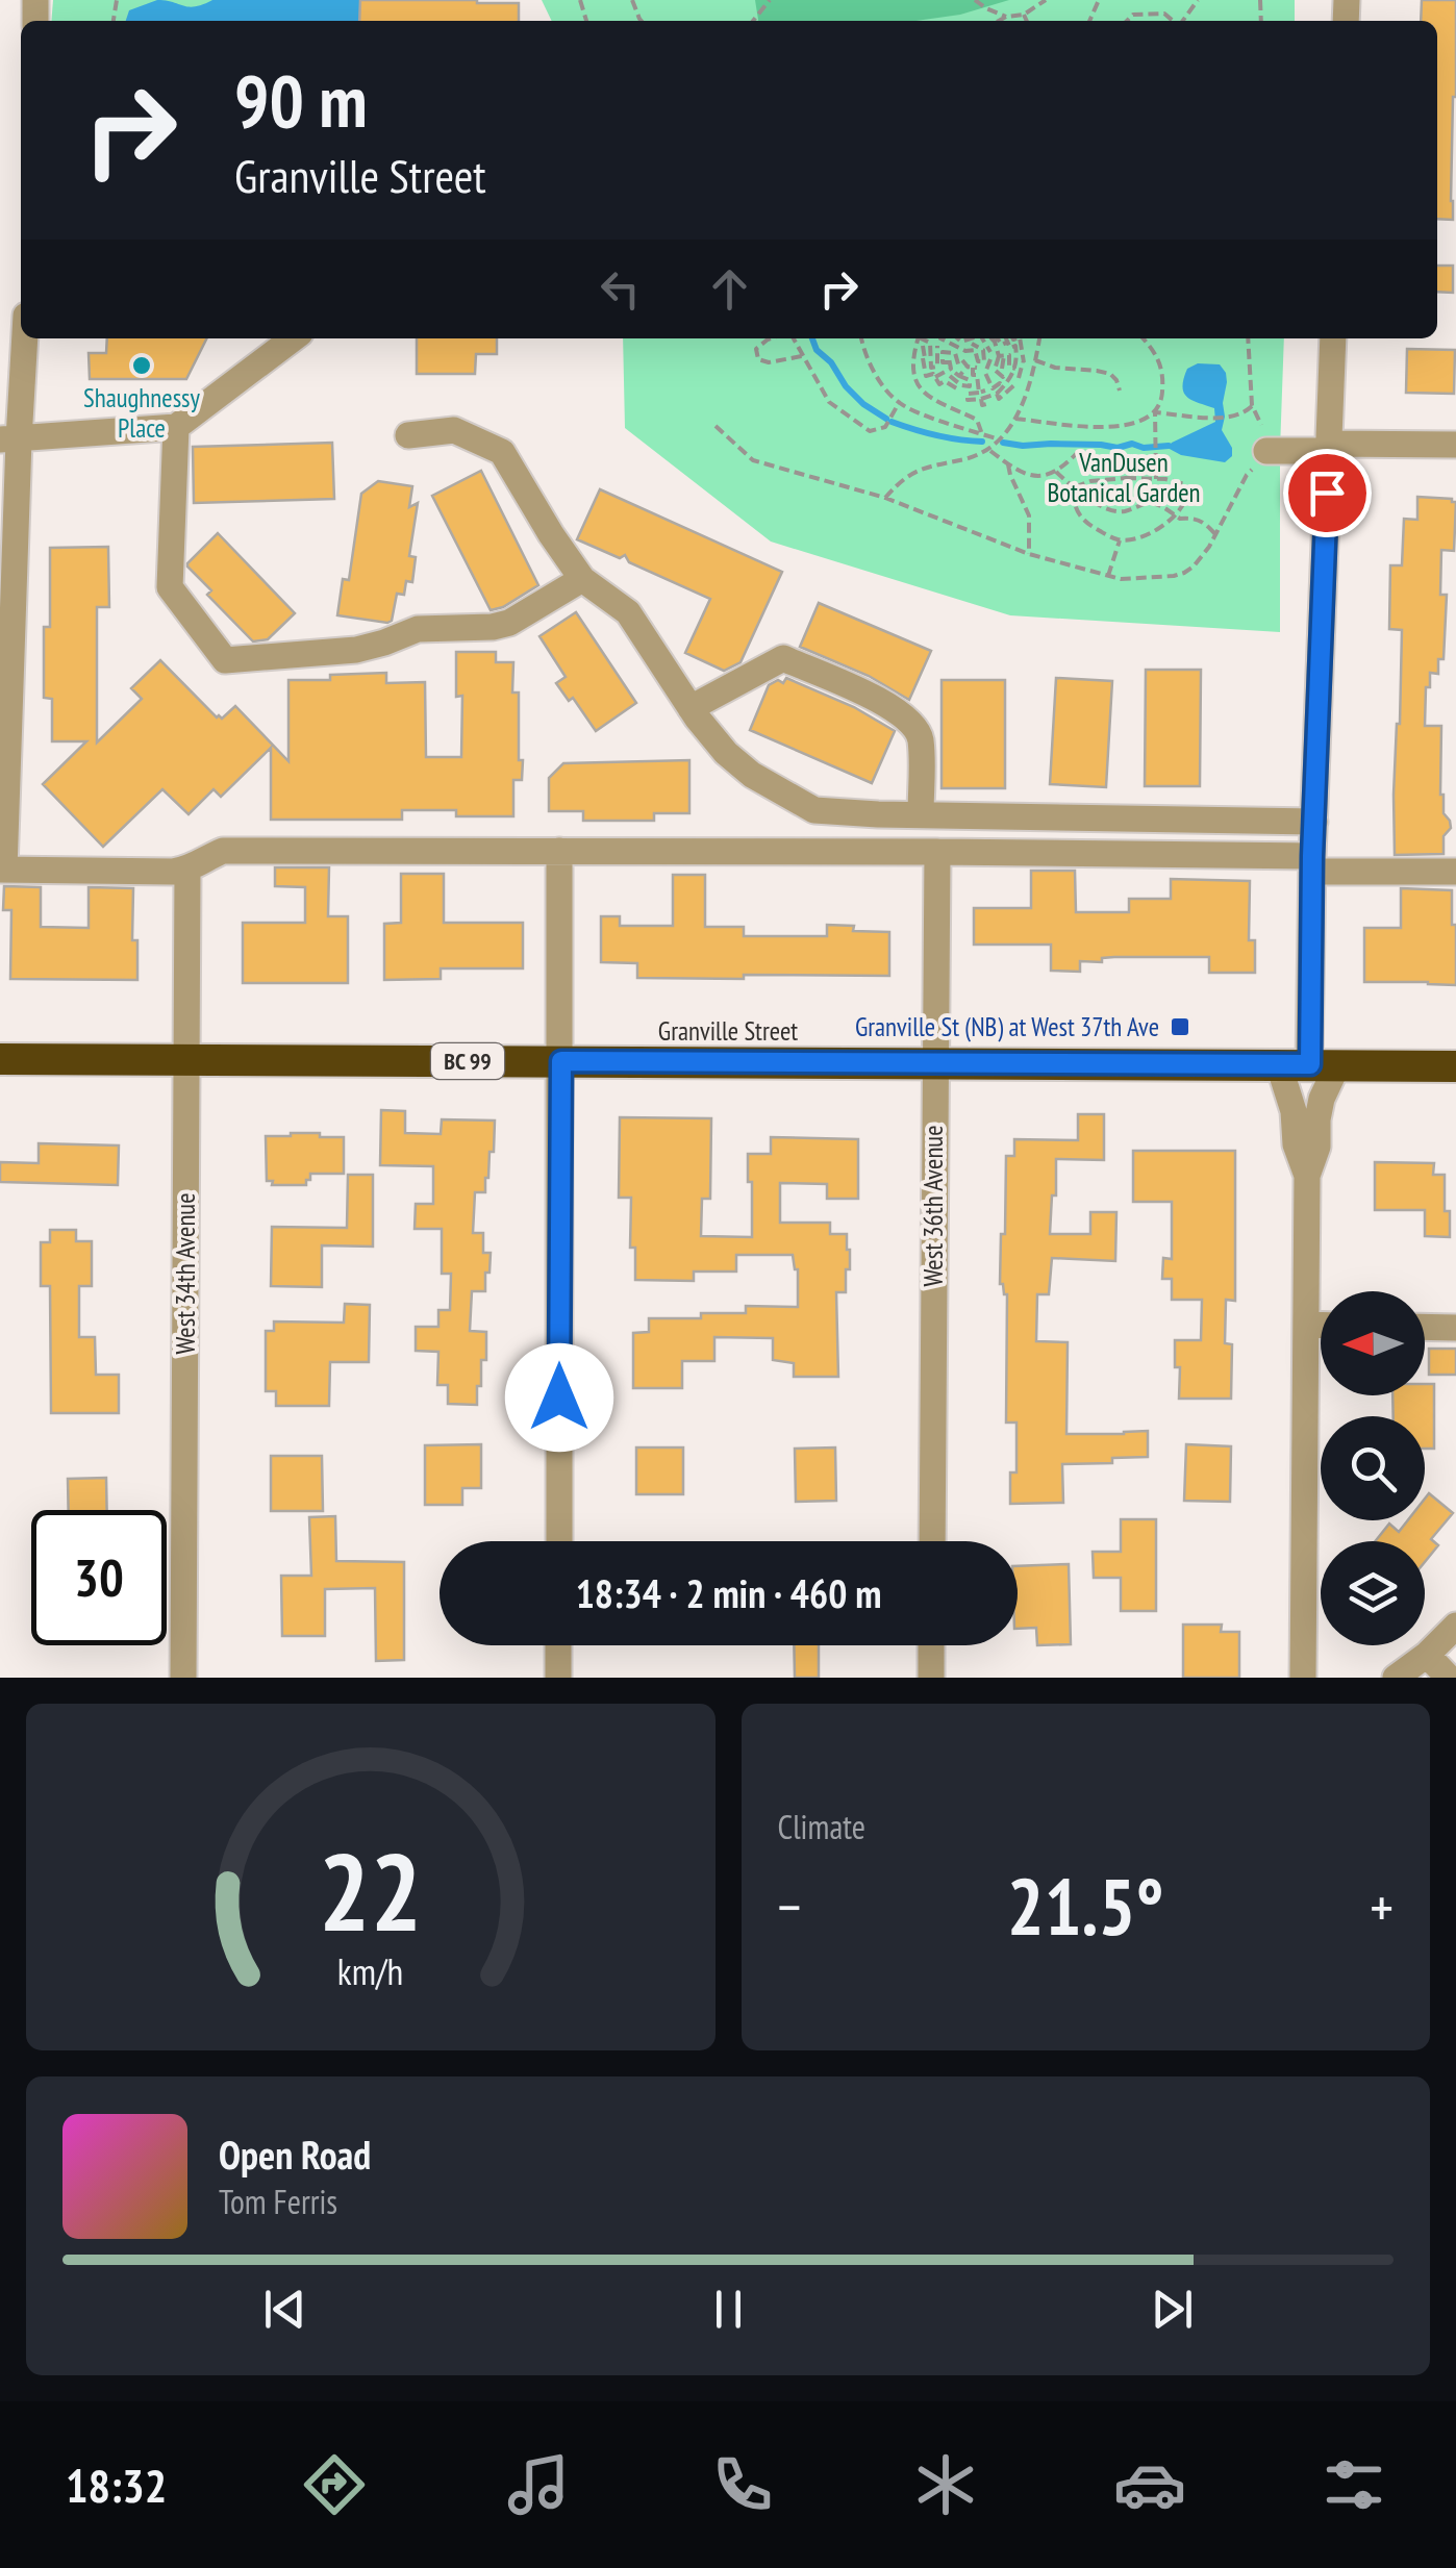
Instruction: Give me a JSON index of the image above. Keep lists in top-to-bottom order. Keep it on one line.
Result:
{"streets":{"highway":["Granville Street","BC 99"],"street":["West 36th Avenue","West 34th Avenue"]},"crossings":[["Granville Street","West 36th Avenue"],["Granville Street","West 34th Avenue"]],"parks":["VanDusen Botanical Garden"],"places":{"other":["Shaughnessy Place"],"transit":["Granville St (NB) at West 37th Ave"]},"north":"left","page":{"turn":["90 m","Granville Street"],"limit":"30","trip":"18:34 · 2 min · 460 m","tile":"Climate","heat":["−","21.5°","+"],"song":["Open Road","Tom Ferris"],"tabs":"18:32","gauge":["22","km/h"]}}
